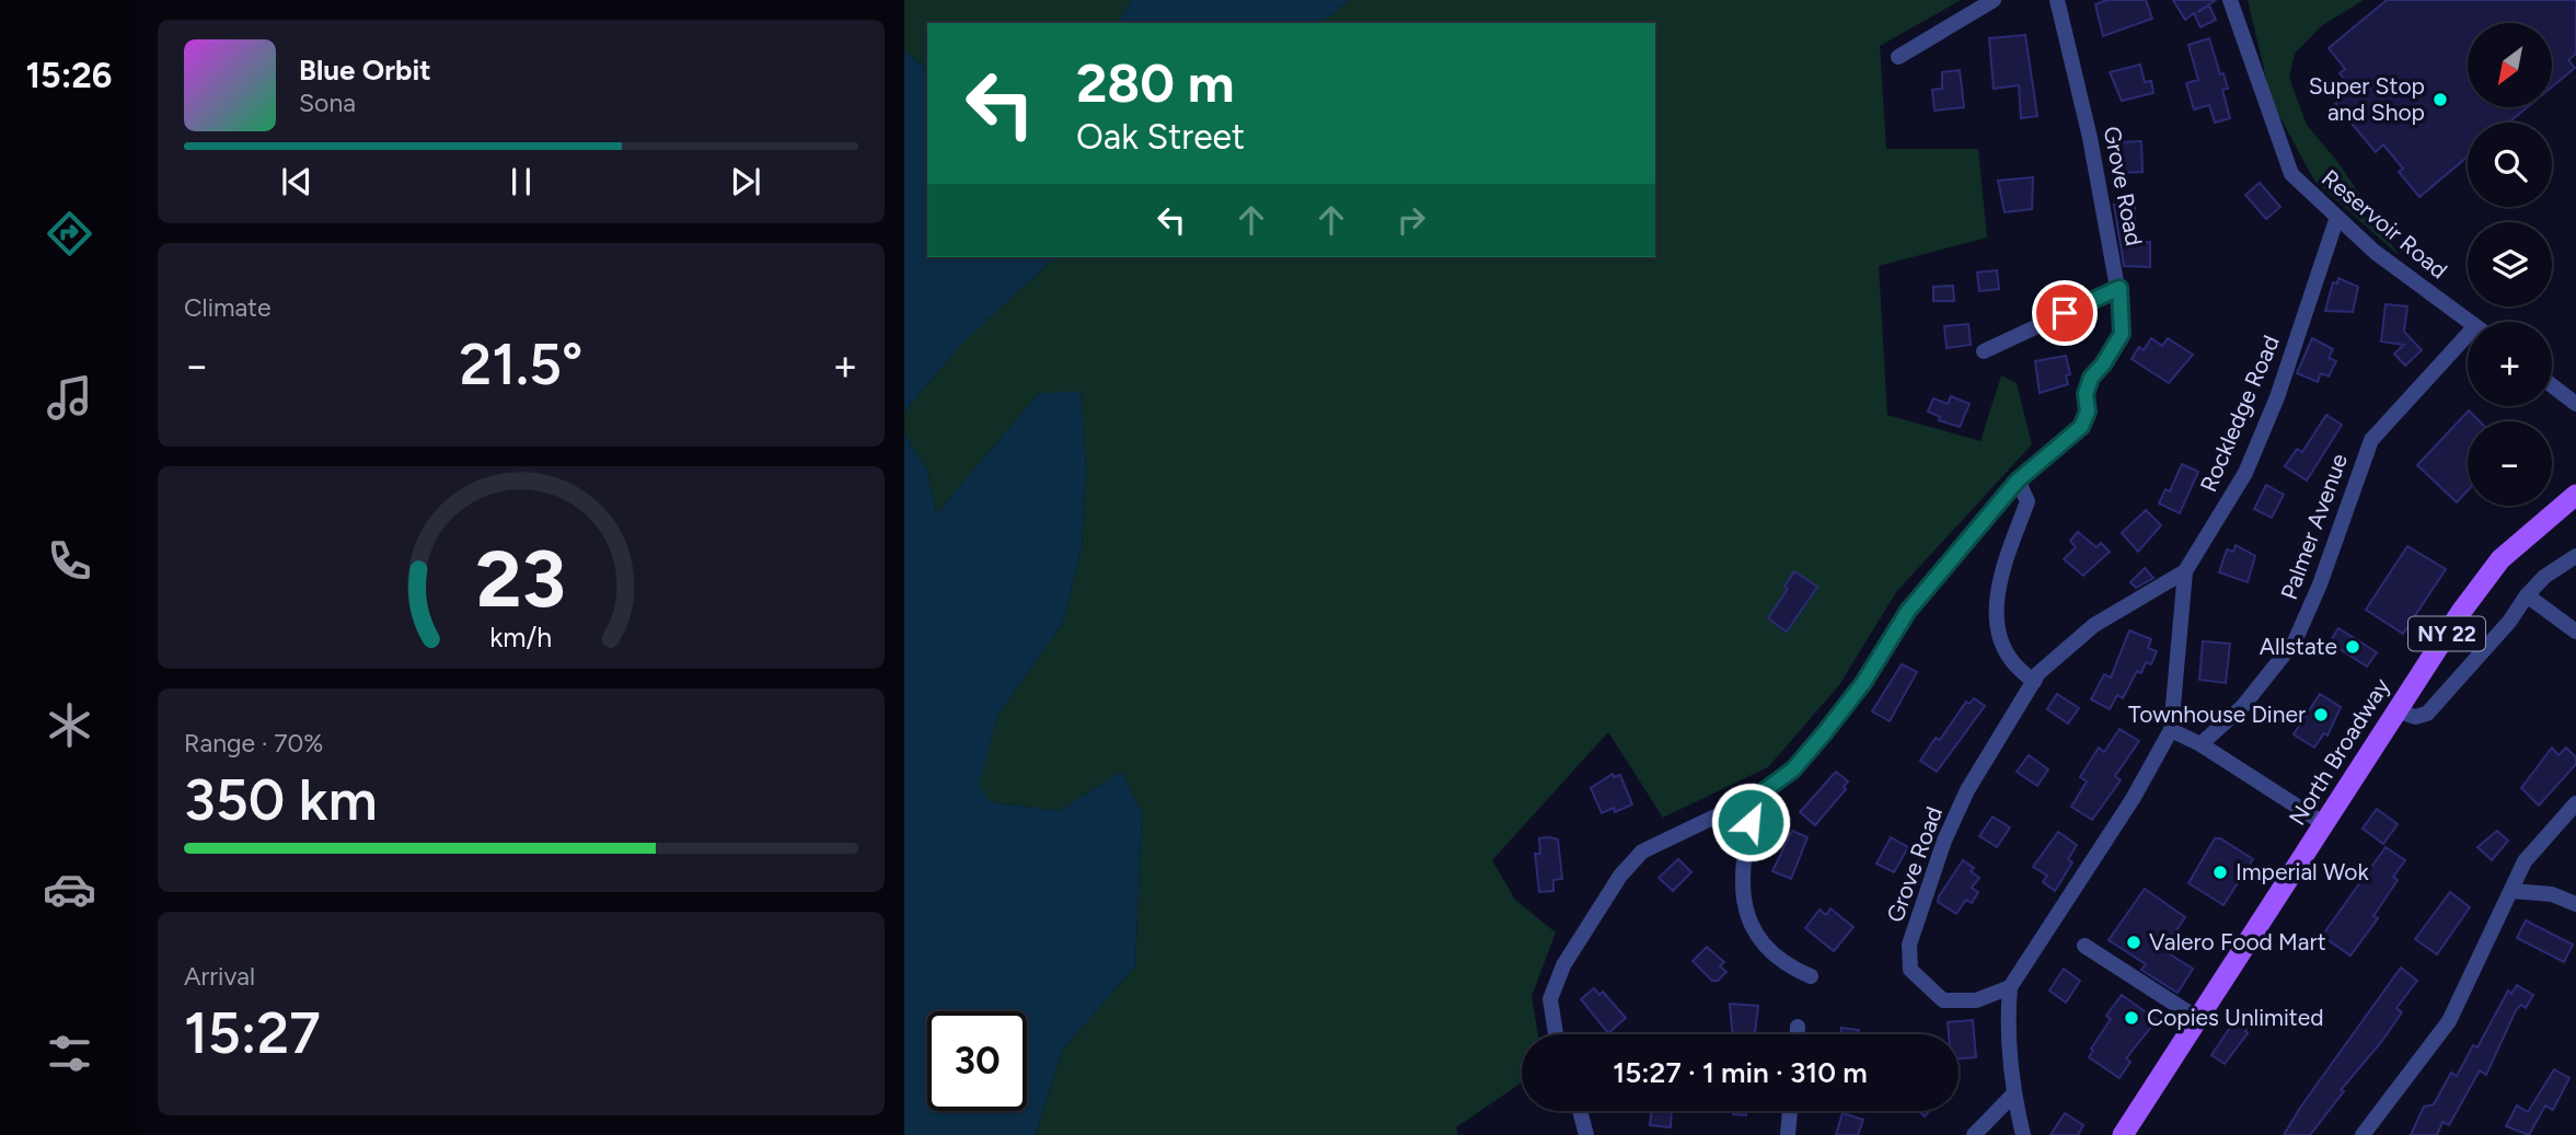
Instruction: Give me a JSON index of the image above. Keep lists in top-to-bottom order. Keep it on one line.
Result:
{"streets":{"main road":["NY 22","North Broadway"],"street":["Grove Road","Reservoir Road","Rockledge Road","Palmer Avenue"]},"crossings":[["Grove Road","Rockledge Road"],["Reservoir Road","Rockledge Road"]],"places":["Super Stop and Shop","Allstate","Townhouse Diner","Imperial Wok","Valero Food Mart","Copies Unlimited"],"north":"bottom left","page":{"tabs":"15:26","map_buttons":["+","−"],"turn":["280 m","Oak Street"],"song":["Blue Orbit","Sona"],"tile":["Climate",["Range · 70%","350 km"],["Arrival","15:27"]],"heat":["−","21.5°","+"],"limit":"30","trip":"15:27 · 1 min · 310 m","gauge":["23","km/h"]}}
